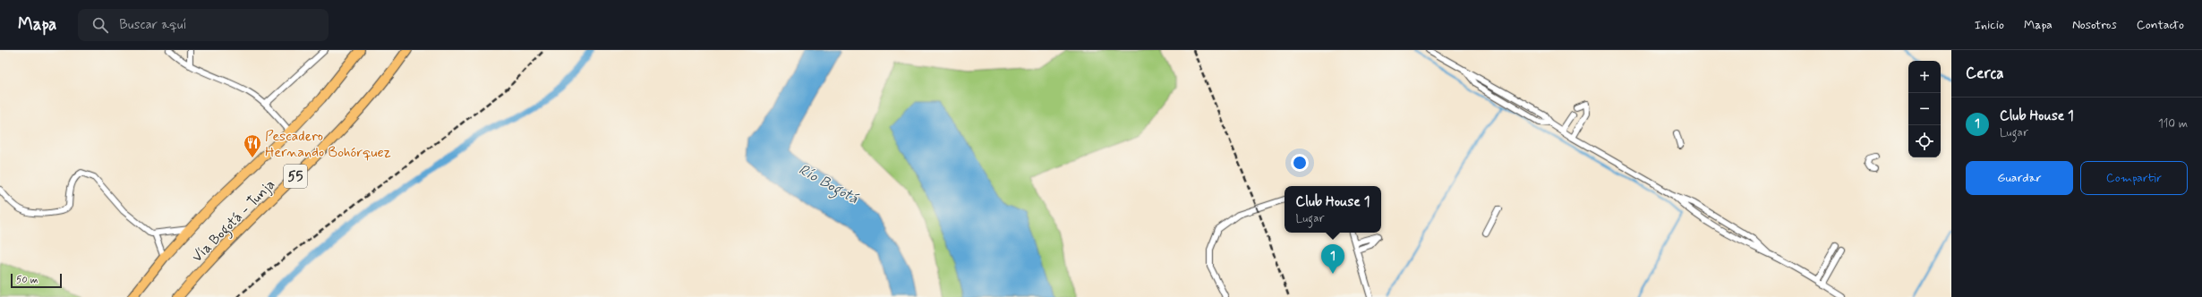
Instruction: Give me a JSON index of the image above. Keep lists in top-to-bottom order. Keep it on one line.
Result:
{"streets":{"highway":["55","Vía Bogotá - Tunja"]},"water":["Río Bogotá"],"places":{"restaurant":["Pescadero Hernando Bohórquez"]},"scale_bar":"50 m","page":{"header":"Mapa","search":"Buscar aquí","nav":["Inicio","Mapa","Nosotros","Contacto"],"heading":"Cerca","map_buttons":["+","−"],"list":[{"mark":"1","name":"Club House 1","note":"Lugar","value":"110 m"}],"buttons":["Guardar","Compartir"],"popup":["Club House 1","Lugar"],"pins":"1","scale":"50 m"}}
